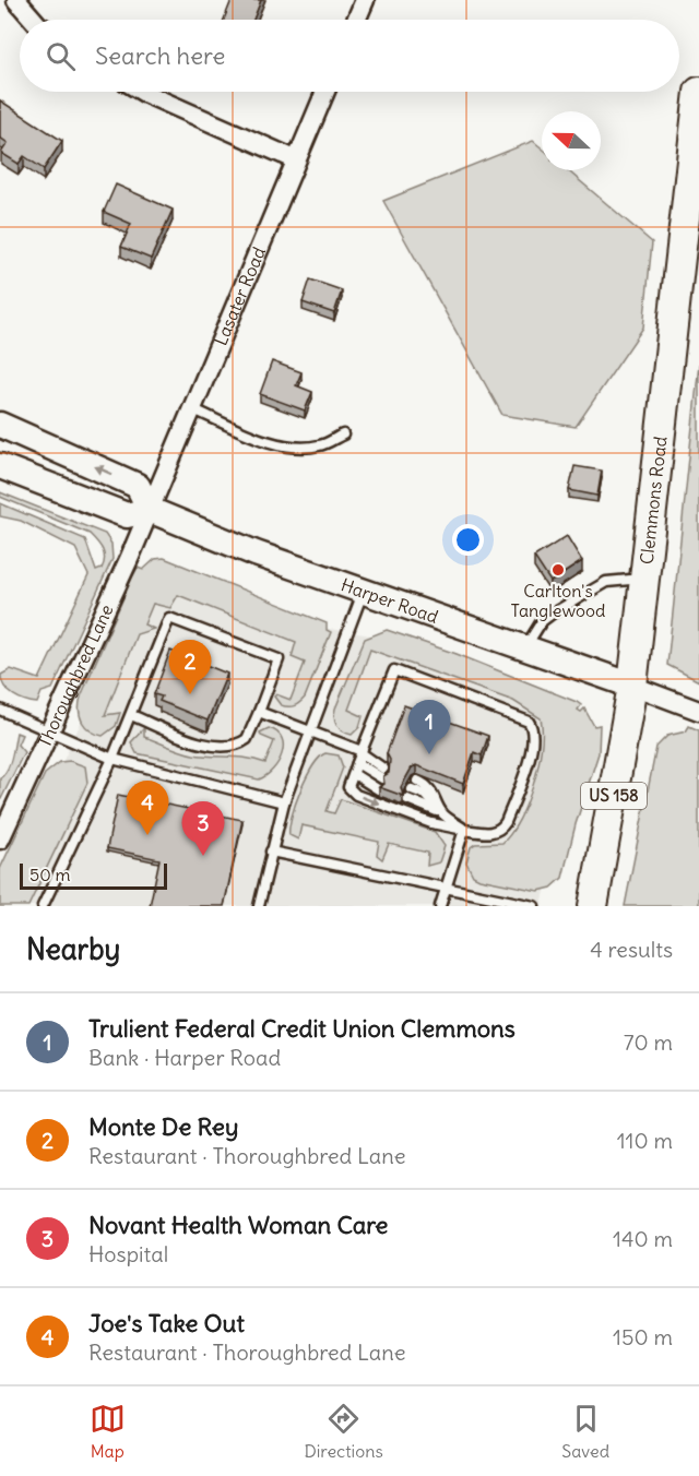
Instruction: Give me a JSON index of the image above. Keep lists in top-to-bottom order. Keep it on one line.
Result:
{"streets":{"main road":["Clemmons Road","Harper Road","US 158"],"street":["Lasater Road","Thoroughbred Lane"]},"crossings":[["Lasater Road","Harper Road"],["Lasater Road","Thoroughbred Lane"],["Clemmons Road","Harper Road"],["Harper Road","Thoroughbred Lane"]],"places":["Carlton's Tanglewood"],"scale_bar":"50 m","north":"left","page":{"search":"Search here","pins":["2","1","4","3"],"scale":"50 m","heading":["Nearby","4 results"],"list":[{"mark":"1","name":"Trulient Federal Credit Union Clemmons","note":"Bank · Harper Road","value":"70 m"},{"mark":"2","name":"Monte De Rey","note":"Restaurant · Thoroughbred Lane","value":"110 m"},{"mark":"3","name":"Novant Health Woman Care","note":"Hospital","value":"140 m"},{"mark":"4","name":"Joe's Take Out","note":"Restaurant · Thoroughbred Lane","value":"150 m"}],"nav":["Map","Directions","Saved"]}}
